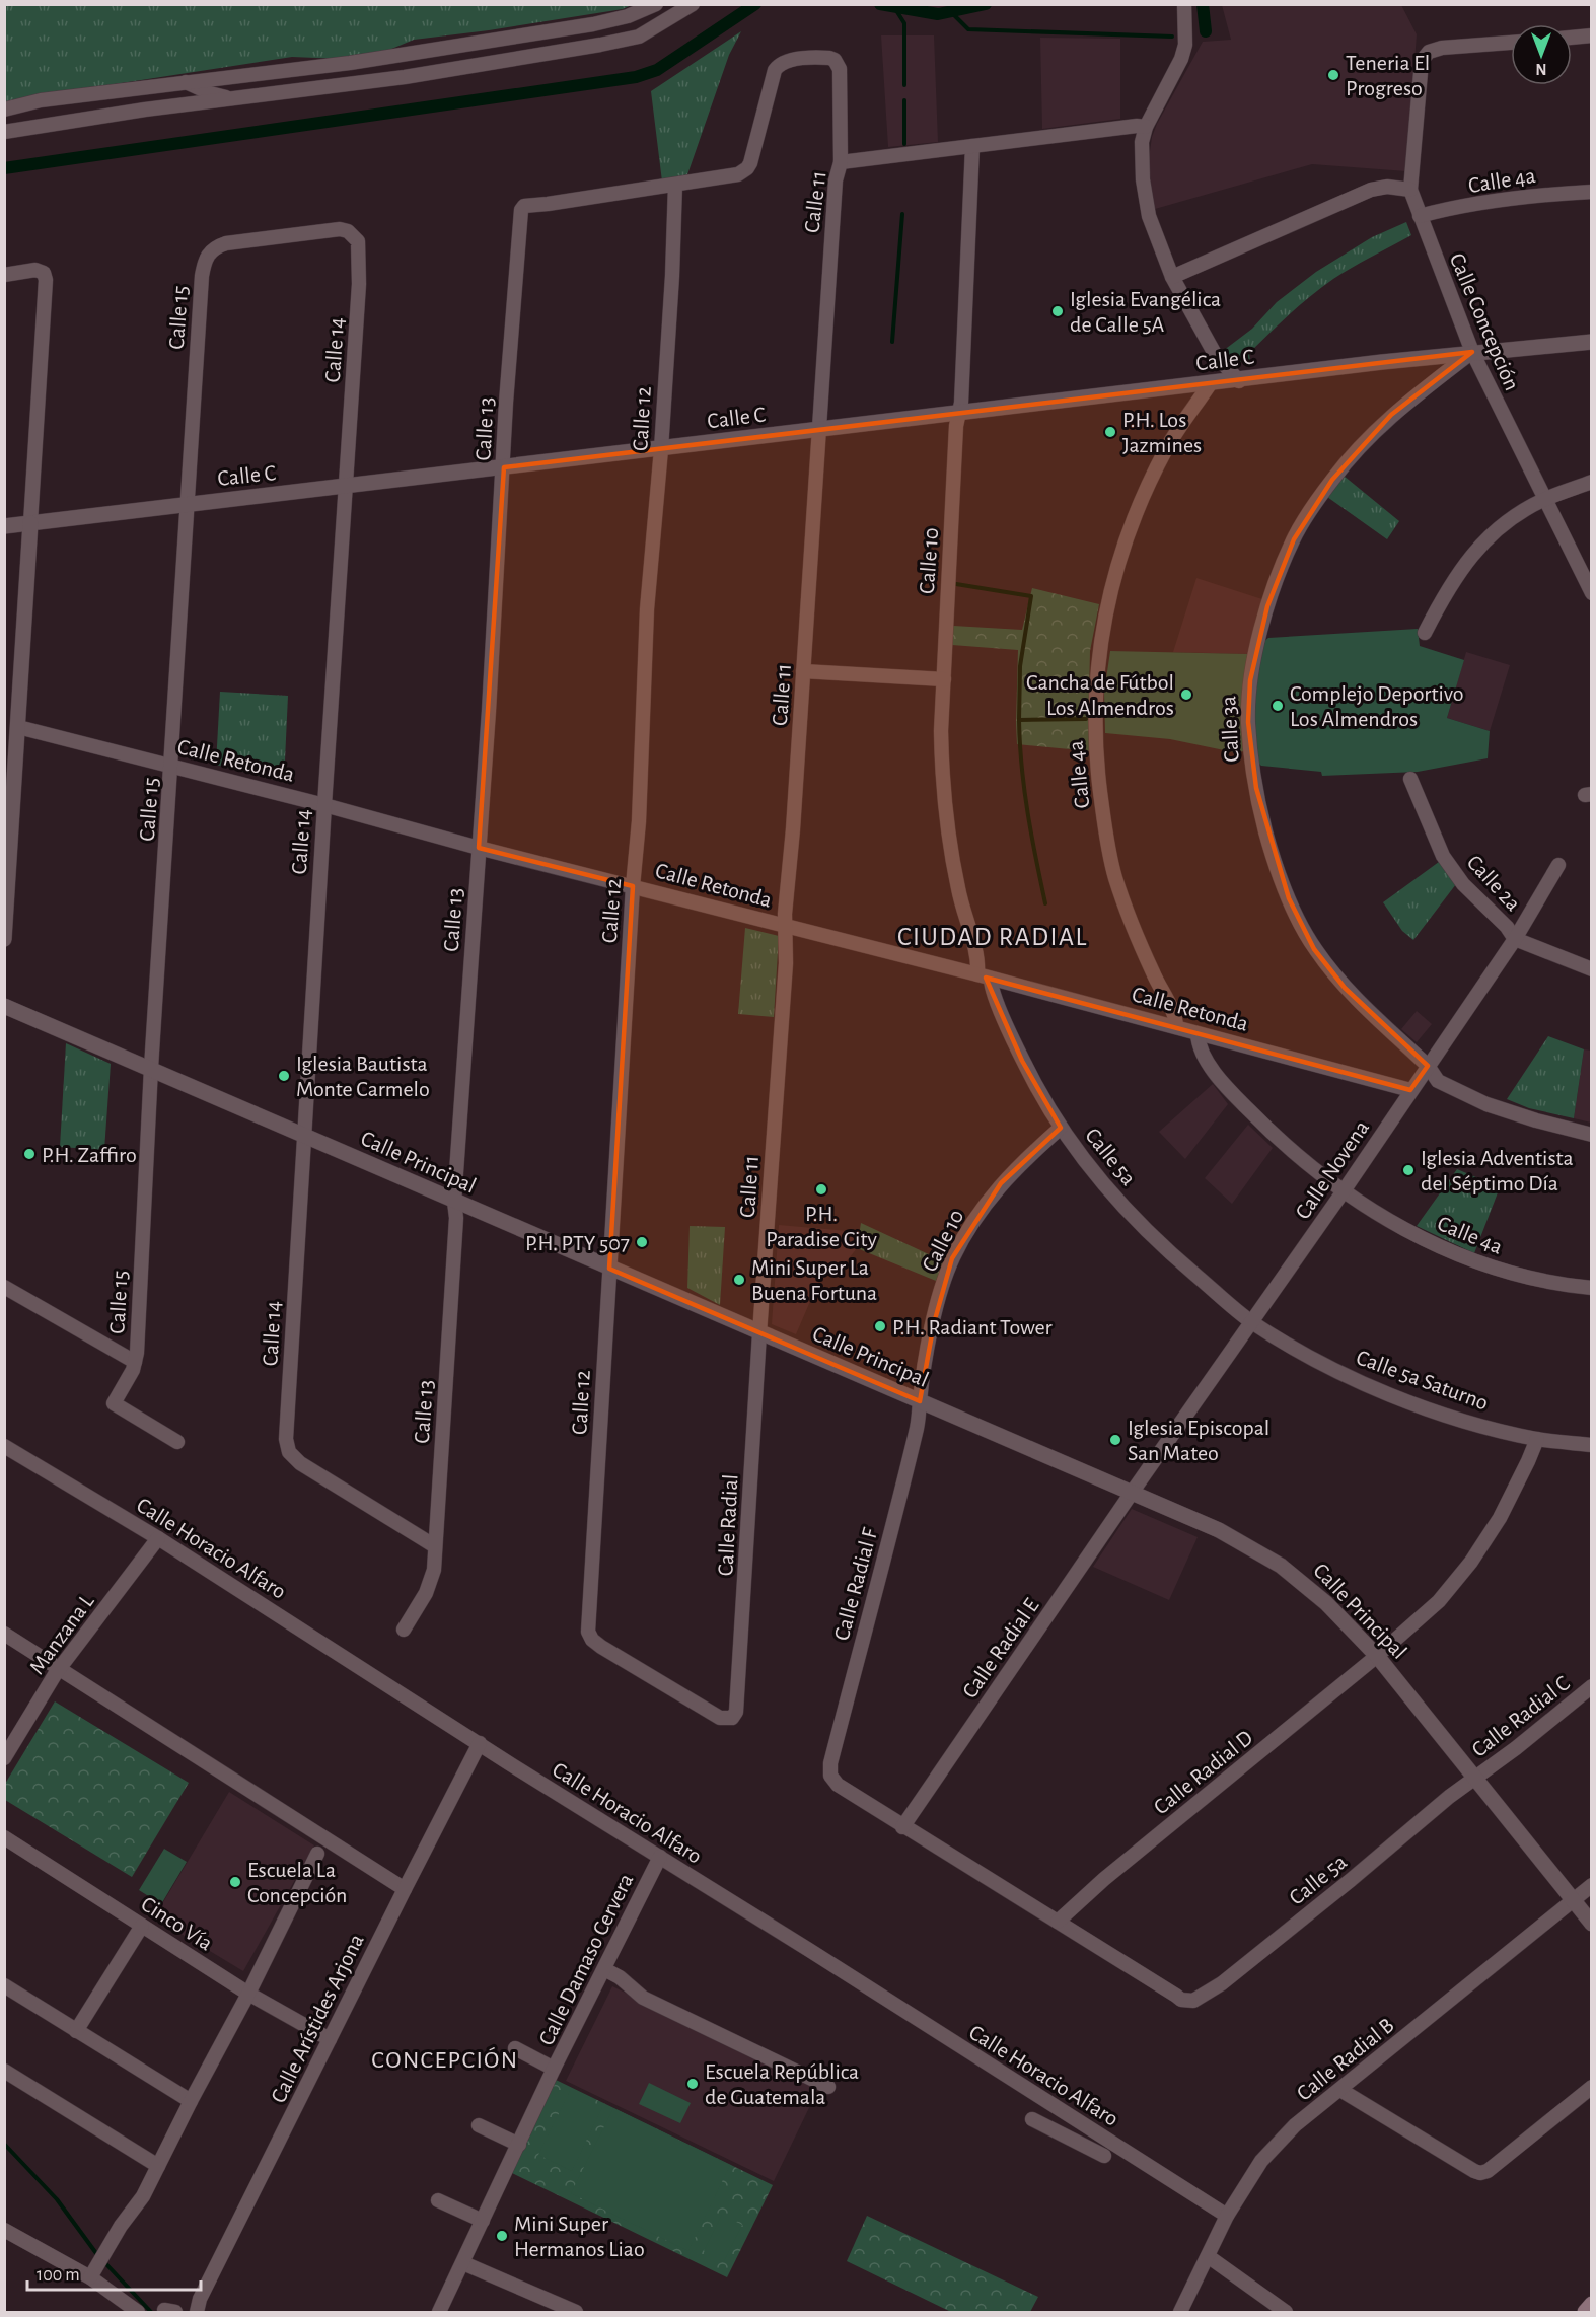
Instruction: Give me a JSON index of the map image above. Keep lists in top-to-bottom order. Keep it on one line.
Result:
{"streets":{"street":["Calle 4a","Calle 11","Calle 15","Calle Concepción","Calle 14","Calle C","Calle 12","Calle 13","Calle 10","Calle 3a","Calle Retonda","Calle 2a","Calle 5a","Calle Principal","Calle Novena","Calle 5a Saturno","Calle Radial","Calle Horacio Alfaro","Calle Radial F","Manzana L","Calle Radial E","Calle Radial C","Calle Radial D","Cinco Vía","Calle Damaso Cervera","Calle Arístides Arjona","Calle Radial B"]},"crossings":[["Calle 4a","Calle Concepción"],["Calle 4a","Calle C"],["Calle 4a","Calle Retonda"],["Calle 4a","Calle Novena"],["Calle 11","Calle C"],["Calle 11","Calle 12"],["Calle 11","Calle 13"],["Calle 11","Calle Retonda"],["Calle 11","Calle Principal"],["Calle 11","Calle Radial"],["Calle 15","Calle 14"],["Calle 15","Calle C"],["Calle 15","Calle Retonda"],["Calle 15","Calle Principal"],["Calle Concepción","Calle C"],["Calle Concepción","Calle 3a"],["Calle 14","Calle C"],["Calle 14","Calle 13"],["Calle 14","Calle Retonda"],["Calle 14","Calle Principal"],["Calle C","Calle 12"],["Calle C","Calle 13"],["Calle C","Calle 10"],["Calle C","Calle 3a"],["Calle 12","Calle 13"],["Calle 12","Calle Retonda"],["Calle 12","Calle Principal"],["Calle 12","Calle Radial"],["Calle 13","Calle Retonda"],["Calle 13","Calle Principal"],["Calle 10","Calle Retonda"],["Calle 10","Calle 5a"],["Calle 10","Calle Principal"],["Calle 10","Calle Radial F"],["Calle 3a","Calle Novena"],["Calle Retonda","Calle 5a"],["Calle Retonda","Calle Novena"],["Calle 2a","Calle Novena"],["Calle 5a","Calle Principal"],["Calle 5a","Calle Novena"],["Calle 5a","Calle 5a Saturno"],["Calle 5a","Calle Radial C"],["Calle 5a","Calle Radial D"],["Calle Principal","Calle Novena"],["Calle Principal","Calle Radial"],["Calle Principal","Calle Radial F"],["Calle Principal","Calle Radial E"],["Calle Principal","Calle Radial C"],["Calle Principal","Calle Radial D"],["Calle Principal","Calle Radial B"],["Calle Novena","Calle 5a Saturno"],["Calle Novena","Calle Radial E"],["Calle 5a Saturno","Calle Radial D"],["Calle Horacio Alfaro","Manzana L"],["Calle Horacio Alfaro","Calle Damaso Cervera"],["Calle Horacio Alfaro","Calle Arístides Arjona"],["Calle Horacio Alfaro","Calle Radial B"],["Calle Radial F","Calle Radial E"],["Cinco Vía","Calle Arístides Arjona"]],"districts":["CIUDAD RADIAL","CONCEPCIÓN"],"places":["Teneria El Progreso","Iglesia Evangélica de Calle 5A","P.H. Los Jazmines","Cancha de Fútbol Los Almendros","Complejo Deportivo Los Almendros","Iglesia Bautista Monte Carmelo","P.H. Zaffiro","Iglesia Adventista del Séptimo Día","P.H. Paradise City","P.H. PTY 507","Mini Super La Buena Fortuna","P.H. Radiant Tower","Iglesia Episcopal San Mateo","Escuela La Concepción","Escuela República de Guatemala","Mini Super Hermanos Liao"],"scale_bar":"100 m","north":"bottom"}
